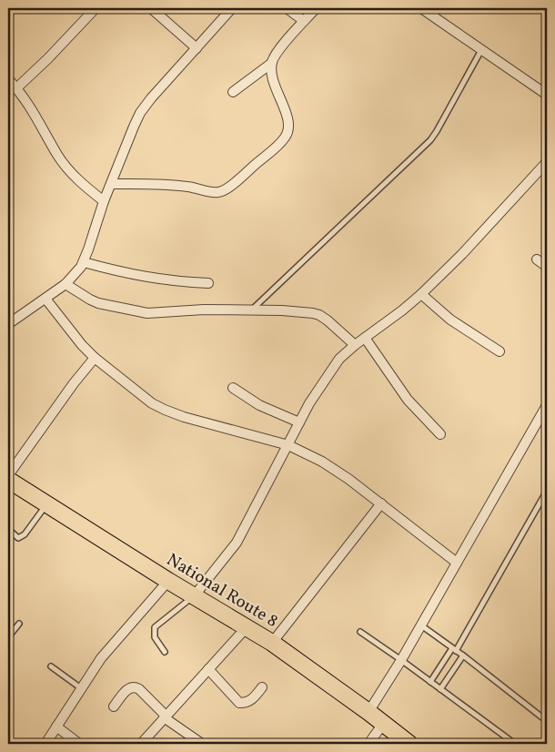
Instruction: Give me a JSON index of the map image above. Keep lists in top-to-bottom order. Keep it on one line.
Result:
{"streets":{"highway":["National Route 8"]}}
